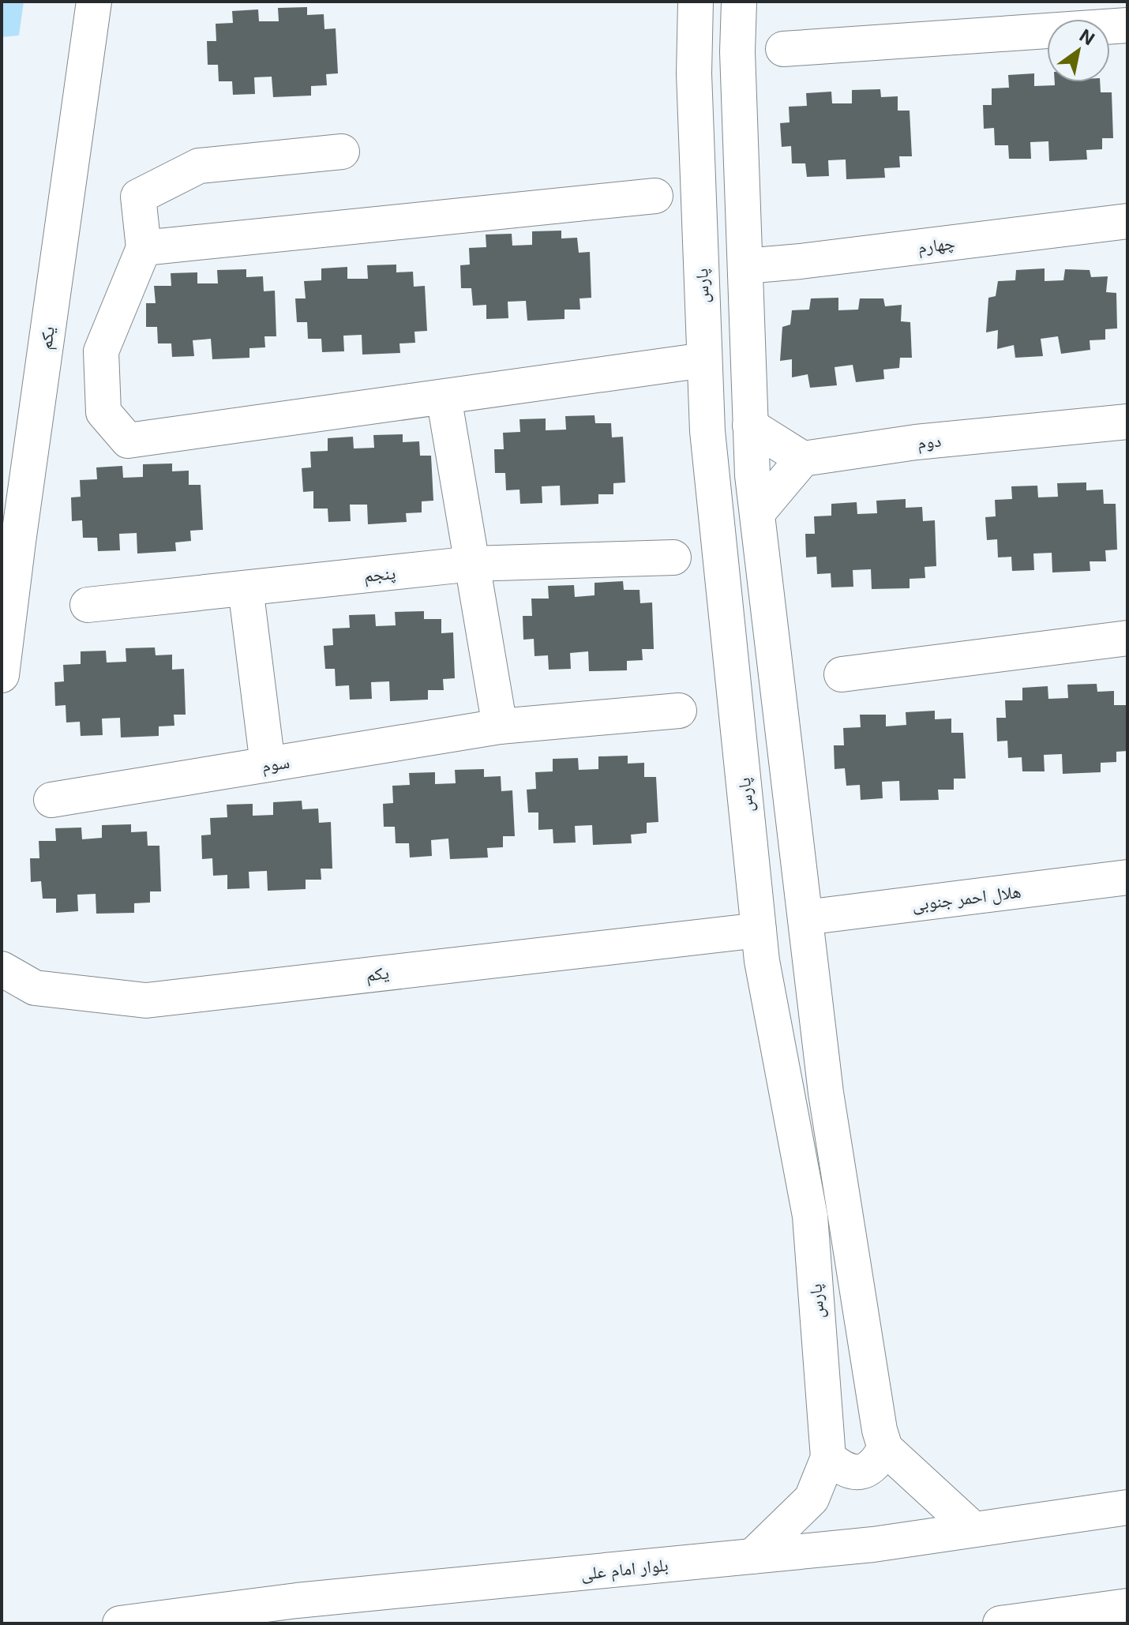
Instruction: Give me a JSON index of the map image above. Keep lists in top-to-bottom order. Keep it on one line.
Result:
{"streets":{"street":["چهارم","پارس","یکم","دوم","پنجم","سوم","هلال احمر جنوبی","بلوار امام علی"]},"crossings":[["پارس","یکم"],["پارس","بلوار امام علی"]],"north":"top right"}
